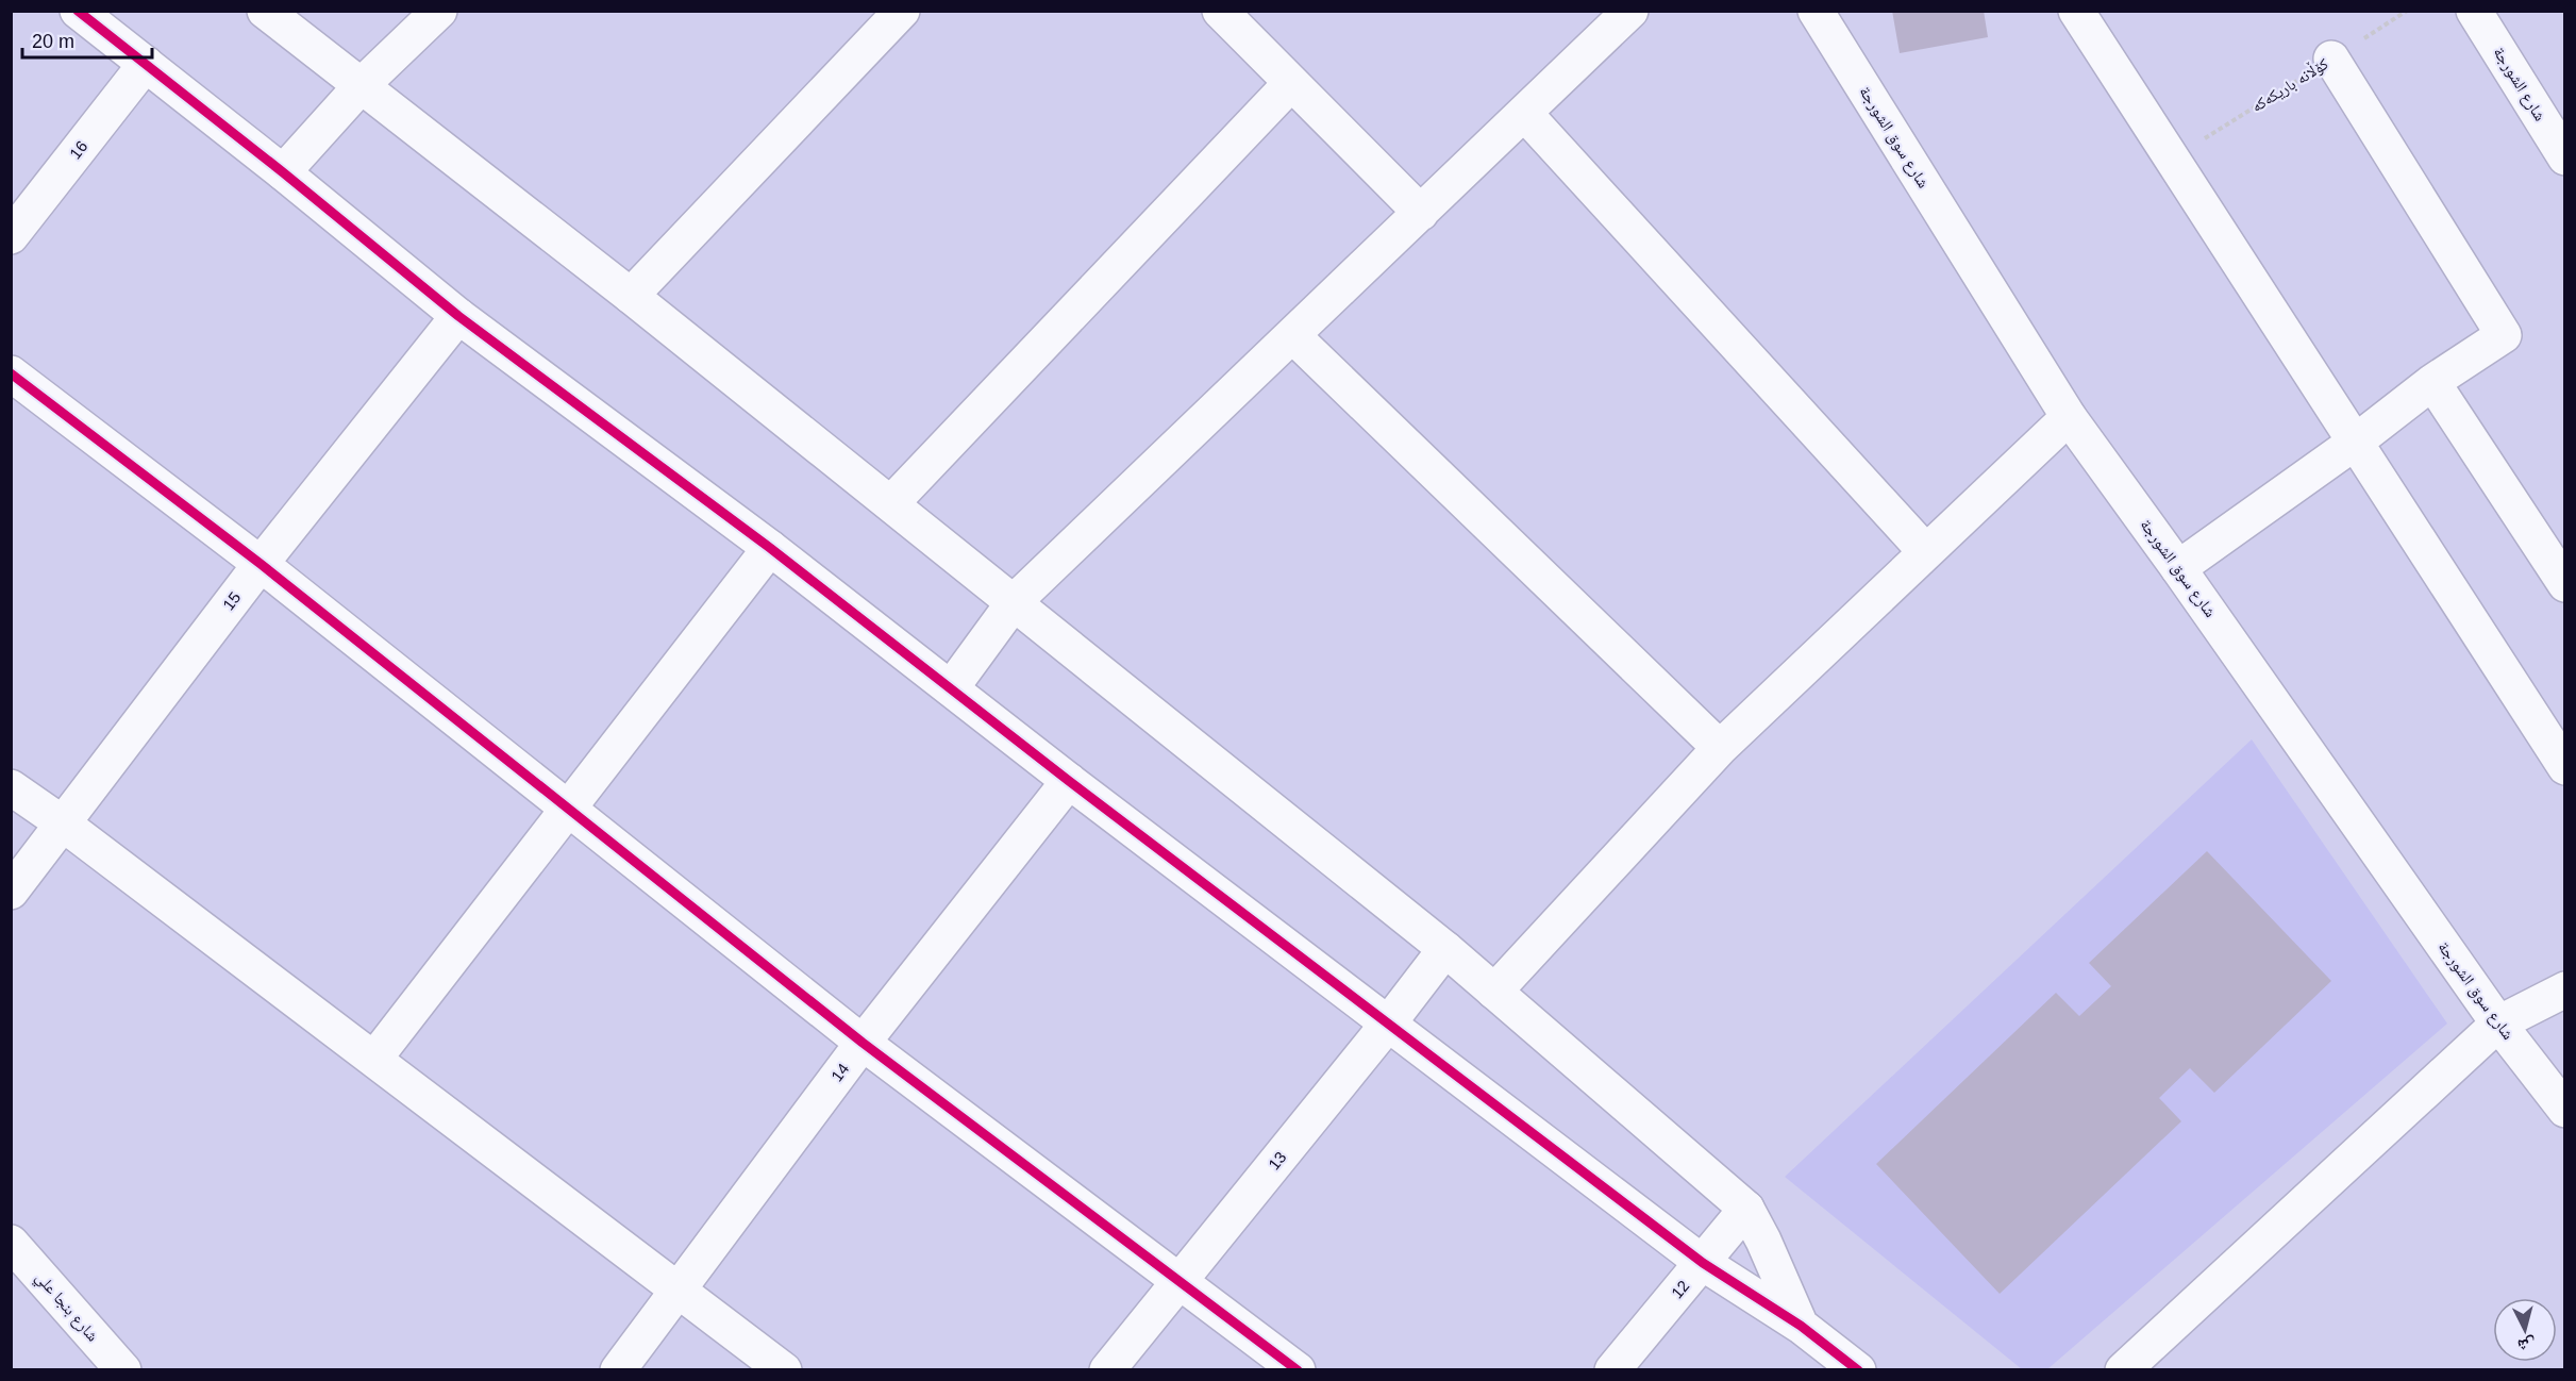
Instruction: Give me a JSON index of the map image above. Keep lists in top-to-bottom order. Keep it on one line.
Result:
{"streets":{"street":["شارع الشورجة","شارع سوق الشورجة","16","15","14","13","12","شارع بنجا علي"],"path":["کۆڵانە باریکەکە"]},"scale_bar":"20 m","north":"bottom"}
